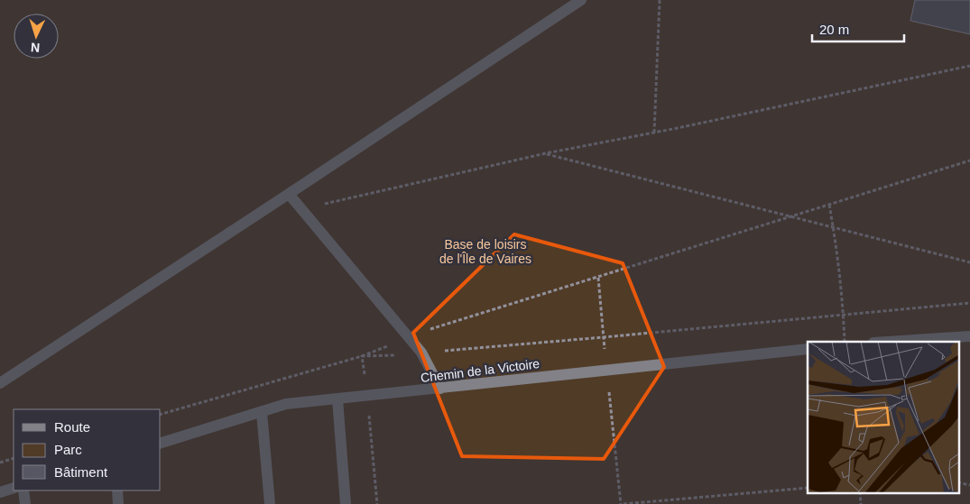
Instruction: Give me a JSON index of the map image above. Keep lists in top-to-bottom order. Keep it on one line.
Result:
{"streets":{"lane":["Chemin de la Victoire"]},"parks":["Base de loisirs de l'Île de Vaires"],"legend":["Route","Parc","Bâtiment"],"scale_bar":"20 m","north":"bottom"}
